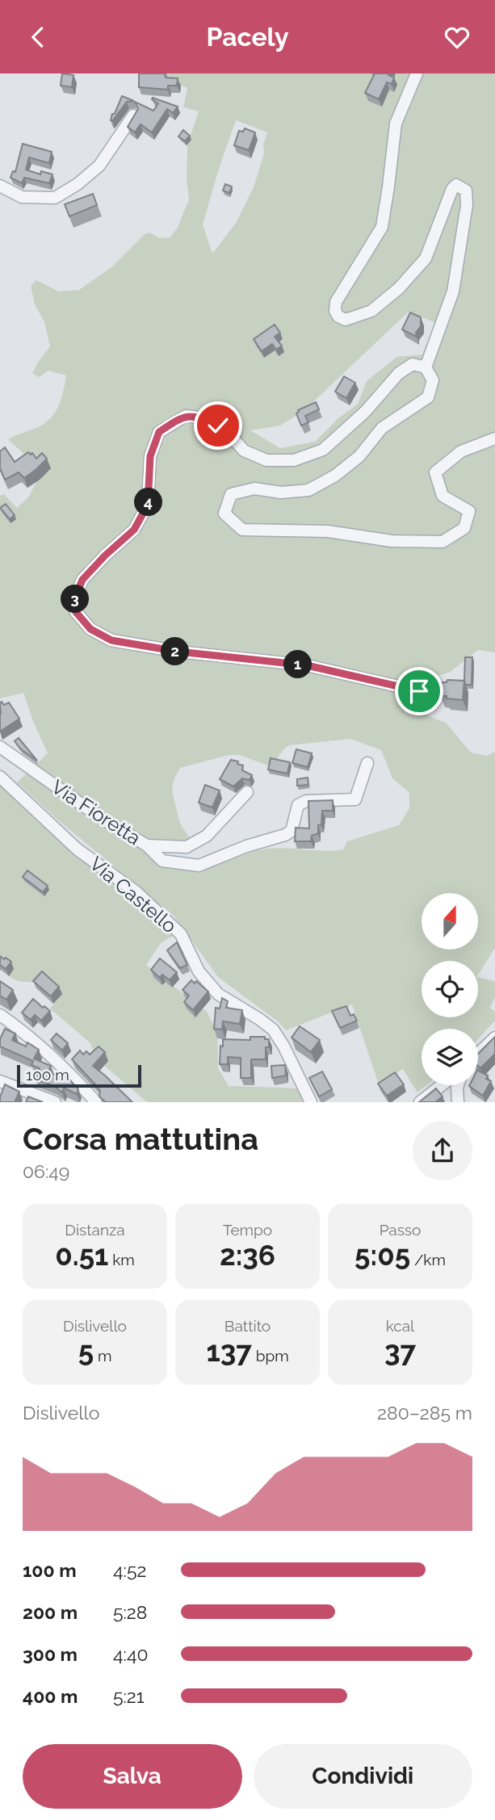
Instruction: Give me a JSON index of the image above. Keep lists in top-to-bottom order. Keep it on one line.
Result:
{"streets":{"street":["Via Fioretta","Via Castello"]},"scale_bar":"100 m","north":"top","page":{"header":"Pacely","pins":["4","3","2","1"],"scale":"100 m","heading":["Corsa mattutina","06:49"],"stats":[["Distanza","0.51 km"],["Tempo","2:36"],["Passo","5:05 /km"],["Dislivello","5 m"],["Battito","137 bpm"],["kcal","37"]],"chart":["Dislivello","280–285 m"],"list":[{"name":"100 m","note":"4:52"},{"name":"200 m","note":"5:28"},{"name":"300 m","note":"4:40"},{"name":"400 m","note":"5:21"}],"buttons":["Salva","Condividi"]}}
